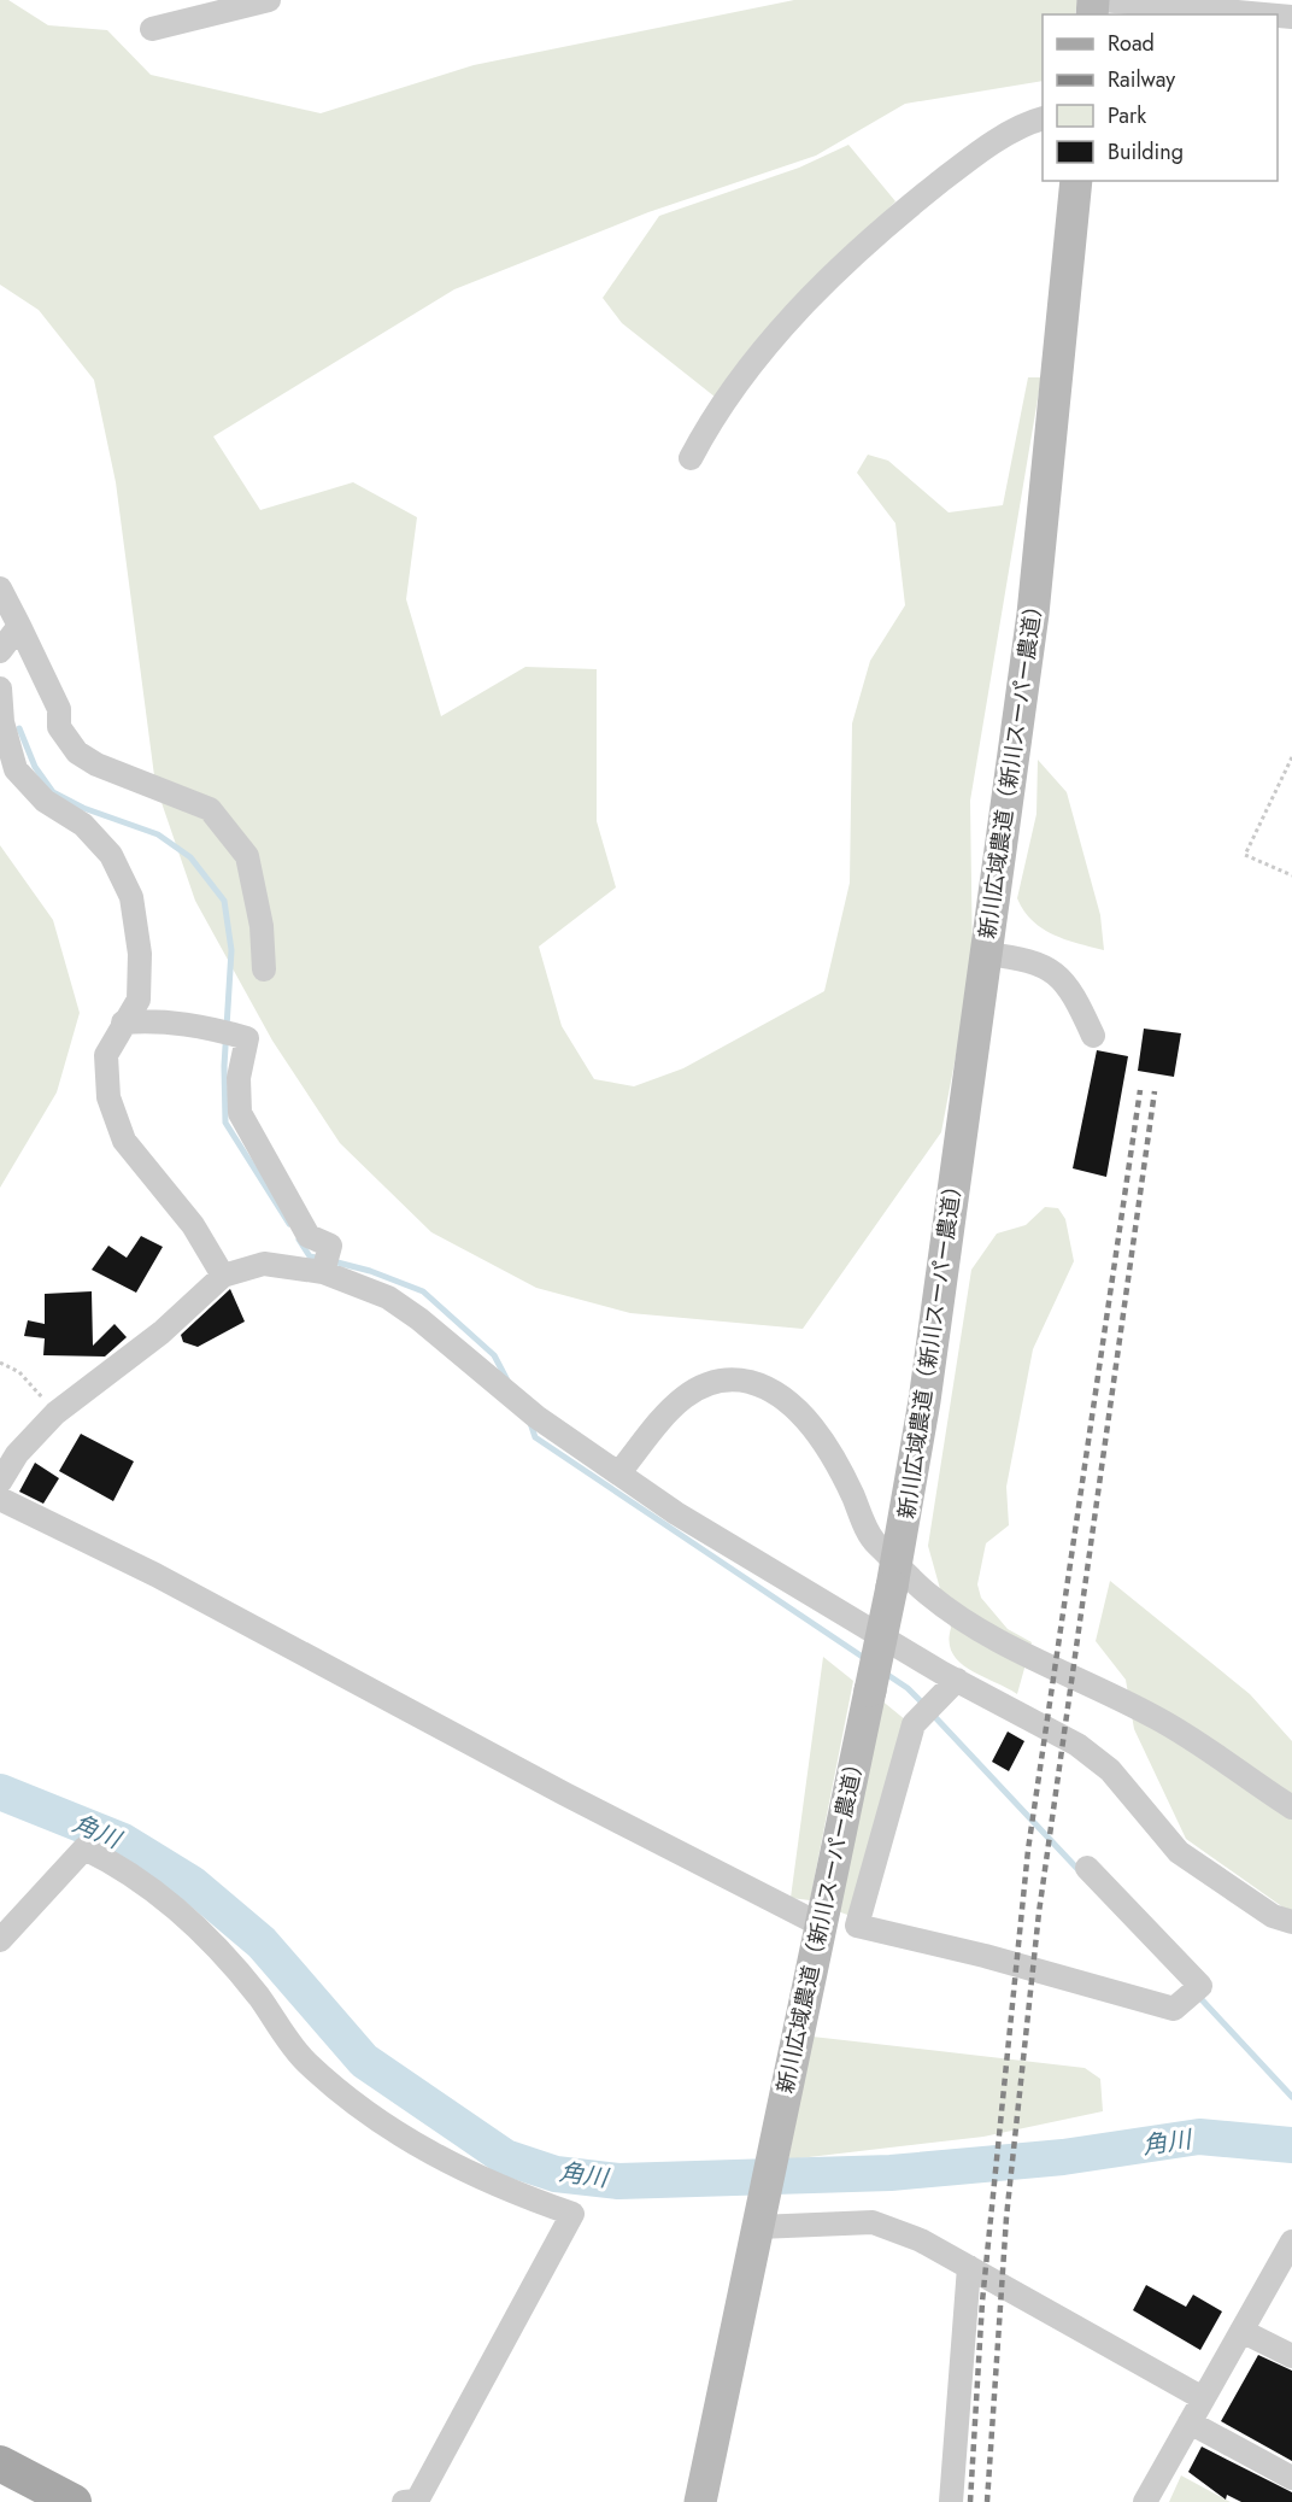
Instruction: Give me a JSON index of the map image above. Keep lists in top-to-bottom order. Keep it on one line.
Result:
{"streets":{"street":["新川広域農道（新川スーパー農道）"]},"water":["角川"],"legend":["Road","Railway","Park","Building"]}
